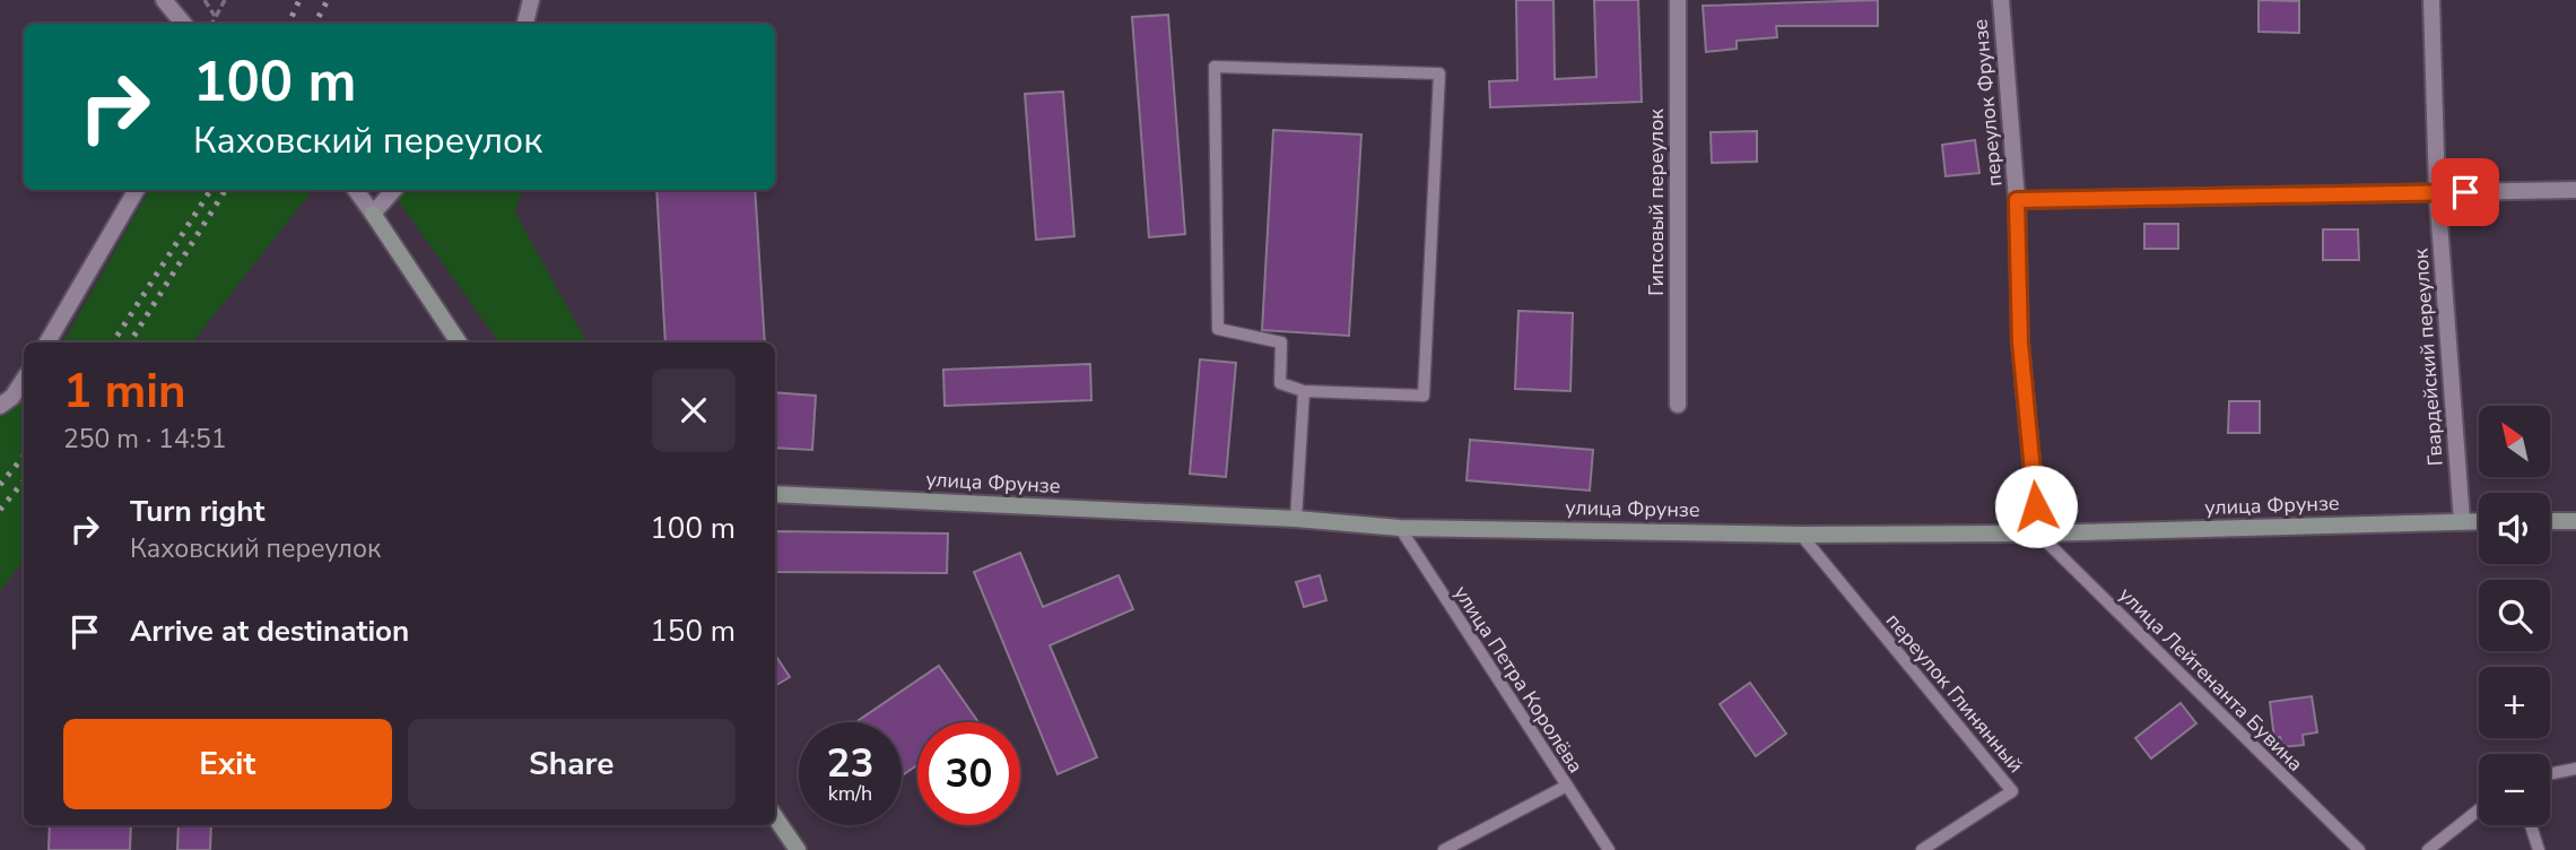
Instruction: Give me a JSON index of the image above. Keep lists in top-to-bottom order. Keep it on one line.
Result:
{"streets":{"main road":["улица Фрунзе"],"street":["переулок Фрунзе","Гипсовый переулок","Гвардейский переулок"],"lane":["улица Петра Королёва","улица Лейтенанта Бувина","переулок Глинянный"]},"crossings":[["переулок Фрунзе","улица Фрунзе"],["переулок Фрунзе","улица Лейтенанта Бувина"],["Гвардейский переулок","улица Фрунзе"],["улица Фрунзе","улица Петра Королёва"],["улица Фрунзе","улица Лейтенанта Бувина"],["улица Фрунзе","переулок Глинянный"]],"north":"top left","page":{"turn":["100 m","Каховский переулок"],"heading":["1 min","250 m · 14:51"],"map_buttons":["+","−"],"list":[{"name":"Turn right","note":"Каховский переулок","value":"100 m"},{"name":"Arrive at destination","value":"150 m"}],"buttons":["Exit","Share"],"speed":"23 km/h","limit":"30"}}
